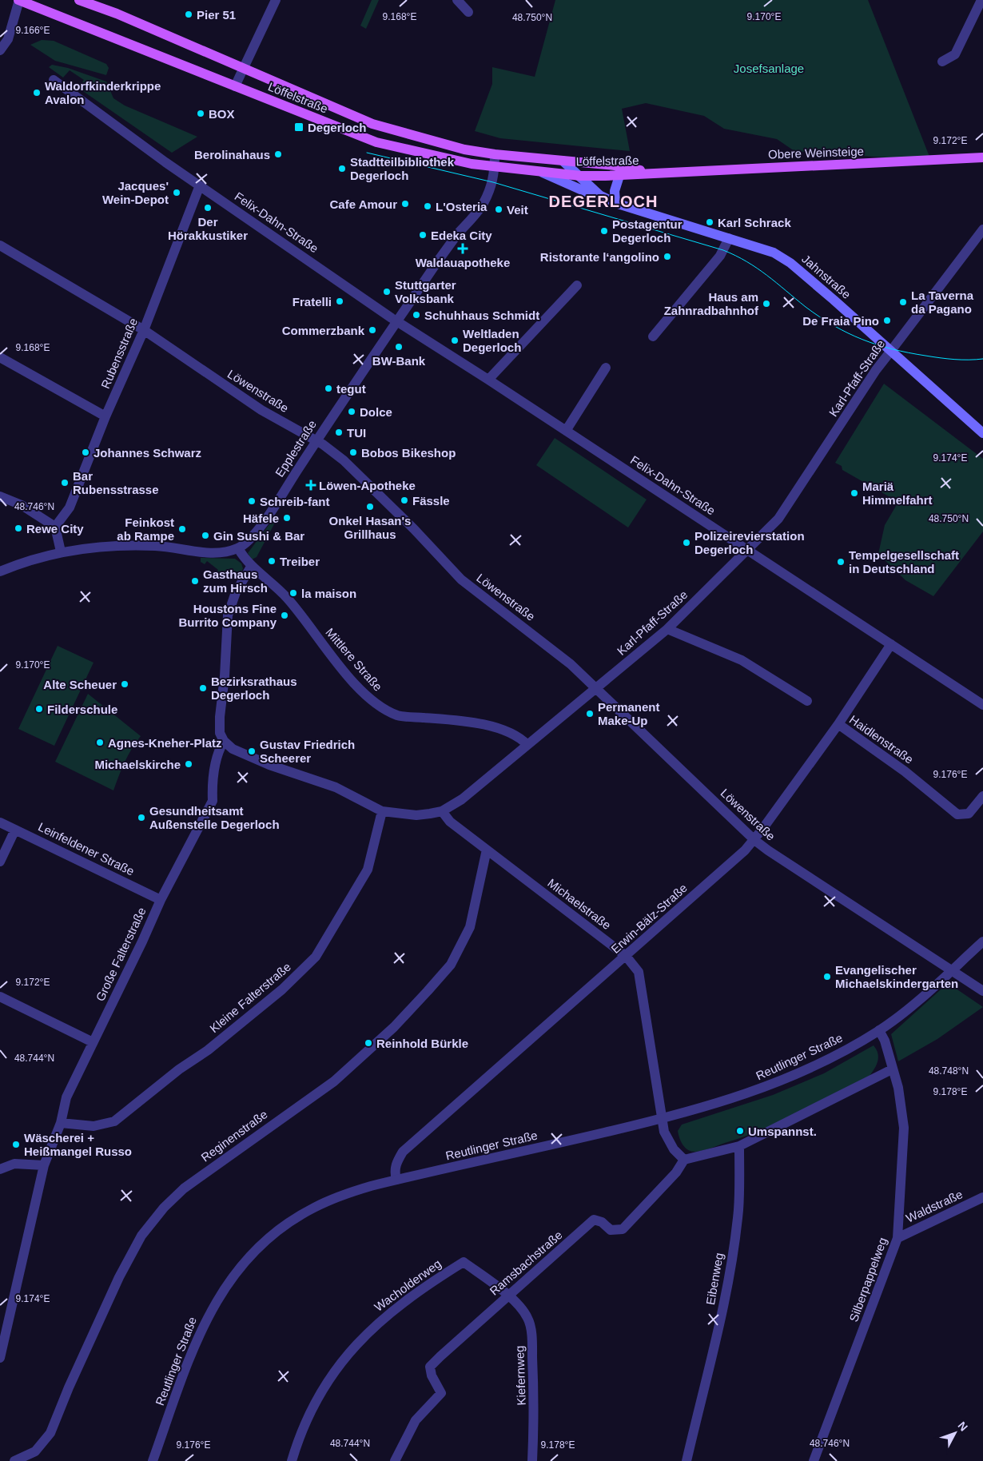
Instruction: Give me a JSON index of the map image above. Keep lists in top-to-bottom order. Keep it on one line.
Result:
{"streets":{"main road":["Löffelstraße","Obere Weinsteige","Jahnstraße"],"street":["Felix-Dahn-Straße","Rubensstraße","Karl-Pfaff-Straße","Löwenstraße","Epplestraße","Mittlere Straße","Haidlenstraße","Leinfeldener Straße","Michaelstraße","Erwin-Bälz-Straße","Große Falterstraße","Kleine Falterstraße","Reutlinger Straße","Reginenstraße","Waldstraße","Ramsbachstraße","Eibenweg","Silberpappelweg","Wacholderweg","Kiefernweg"]},"crossings":[["Löffelstraße","Obere Weinsteige"],["Löffelstraße","Jahnstraße"],["Löffelstraße","Epplestraße"],["Felix-Dahn-Straße","Rubensstraße"],["Felix-Dahn-Straße","Karl-Pfaff-Straße"],["Felix-Dahn-Straße","Epplestraße"],["Felix-Dahn-Straße","Erwin-Bälz-Straße"],["Jahnstraße","Karl-Pfaff-Straße"],["Rubensstraße","Löwenstraße"],["Karl-Pfaff-Straße","Löwenstraße"],["Karl-Pfaff-Straße","Mittlere Straße"],["Karl-Pfaff-Straße","Michaelstraße"],["Karl-Pfaff-Straße","Große Falterstraße"],["Karl-Pfaff-Straße","Kleine Falterstraße"],["Löwenstraße","Epplestraße"],["Löwenstraße","Erwin-Bälz-Straße"],["Löwenstraße","Reutlinger Straße"],["Epplestraße","Mittlere Straße"],["Haidlenstraße","Erwin-Bälz-Straße"],["Leinfeldener Straße","Große Falterstraße"],["Michaelstraße","Erwin-Bälz-Straße"],["Michaelstraße","Reutlinger Straße"],["Michaelstraße","Reginenstraße"],["Erwin-Bälz-Straße","Reutlinger Straße"],["Große Falterstraße","Kleine Falterstraße"],["Reutlinger Straße","Silberpappelweg"],["Waldstraße","Silberpappelweg"],["Ramsbachstraße","Wacholderweg"],["Ramsbachstraße","Kiefernweg"],["Wacholderweg","Kiefernweg"]],"districts":["DEGERLOCH"],"parks":["Josefsanlage"],"places":{"other":["Pier 51","Waldorfkinderkrippe Avalon","BOX","Berolinahaus","Stadtteilbibliothek Degerloch","Jacques' Wein-Depot","Cafe Amour","L'Osteria","Der Hörakkustiker","Veit","Karl Schrack","Postagentur Degerloch","Edeka City","Ristorante l‘angolino","Stuttgarter Volksbank","Fratelli","La Taverna da Pagano","Haus am Zahnradbahnhof","Schuhhaus Schmidt","De Fraia Pino","Commerzbank","Weltladen Degerloch","BW-Bank","tegut","Dolce","TUI","Johannes Schwarz","Bobos Bikeshop","Bar Rubensstrasse","Mariä Himmelfahrt","Fässle","Schreib-fant","Onkel Hasan's Grillhaus","Häfele","Rewe City","Feinkost ab Rampe","Gin Sushi & Bar","Polizeirevierstation Degerloch","Treiber","Tempelgesellschaft in Deutschland","Gasthaus zum Hirsch","la maison","Houstons Fine Burrito Company","Alte Scheuer","Bezirksrathaus Degerloch","Filderschule","Permanent Make-Up","Agnes-Kneher-Platz","Gustav Friedrich Scheerer","Michaelskirche","Gesundheitsamt Außenstelle Degerloch","Evangelischer Michaelskindergarten","Reinhold Bürkle","Umspannst.","Wäscherei + Heißmangel Russo"],"transit":["Degerloch"],"health":["Waldauapotheke","Löwen-Apotheke"]},"north":"top right","coordinates":["9.168°E","9.170°E","48.750°N","9.166°E","9.172°E","9.174°E","48.746°N","9.176°E","48.744°N","48.748°N","9.178°E"]}
